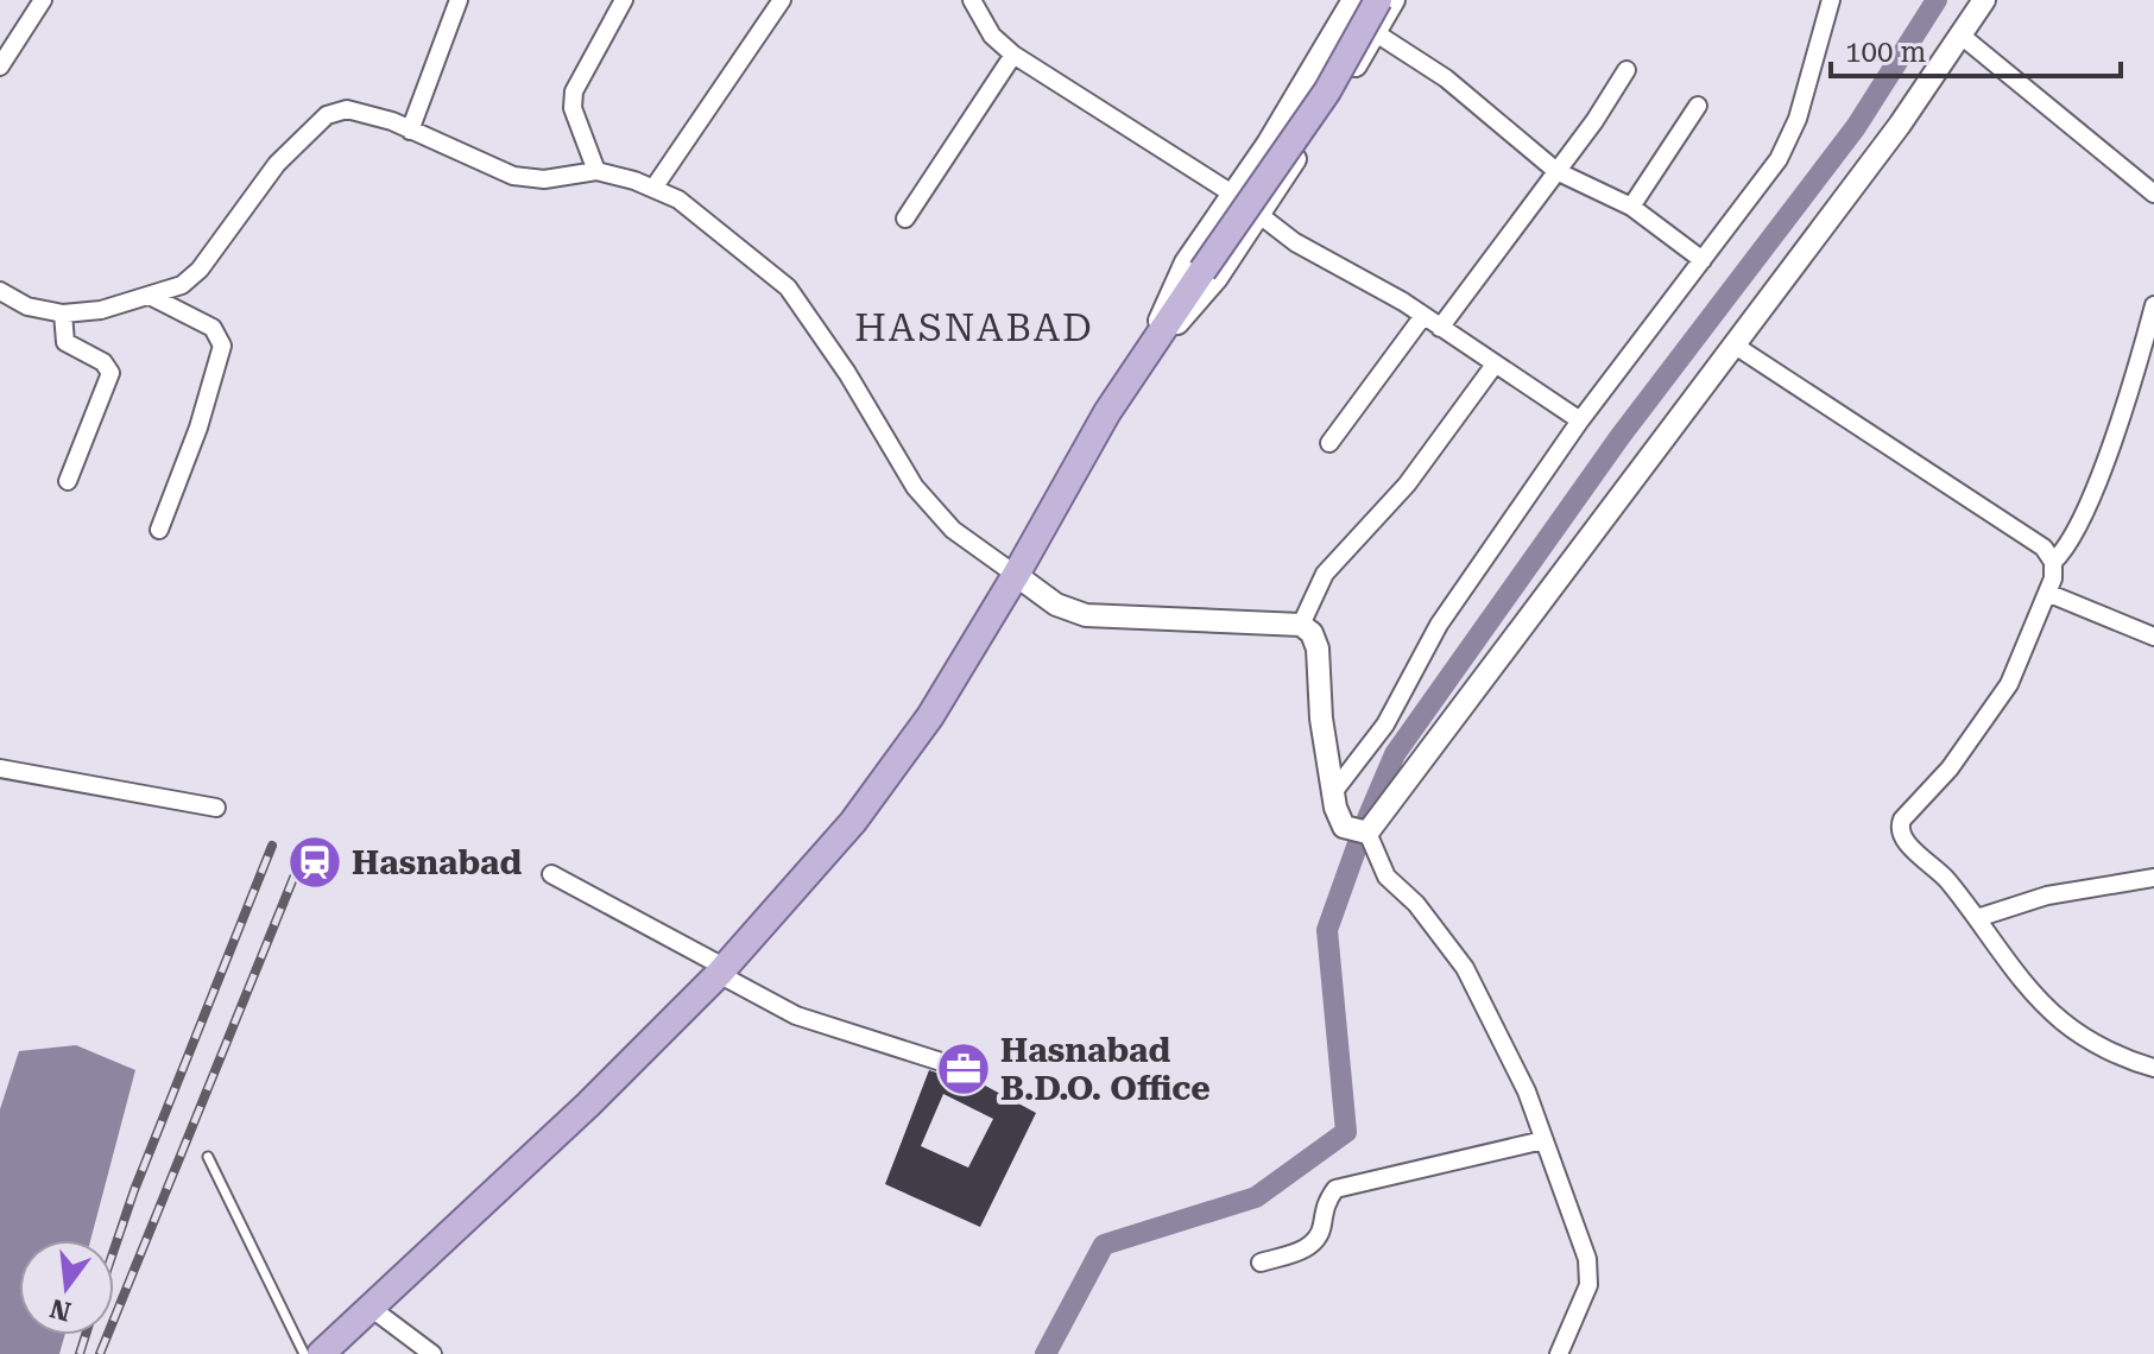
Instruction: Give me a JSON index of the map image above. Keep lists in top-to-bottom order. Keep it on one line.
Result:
{"districts":["HASNABAD"],"places":{"station":["Hasnabad"],"office":["Hasnabad B.D.O. Office"]},"scale_bar":"100 m","north":"bottom"}
